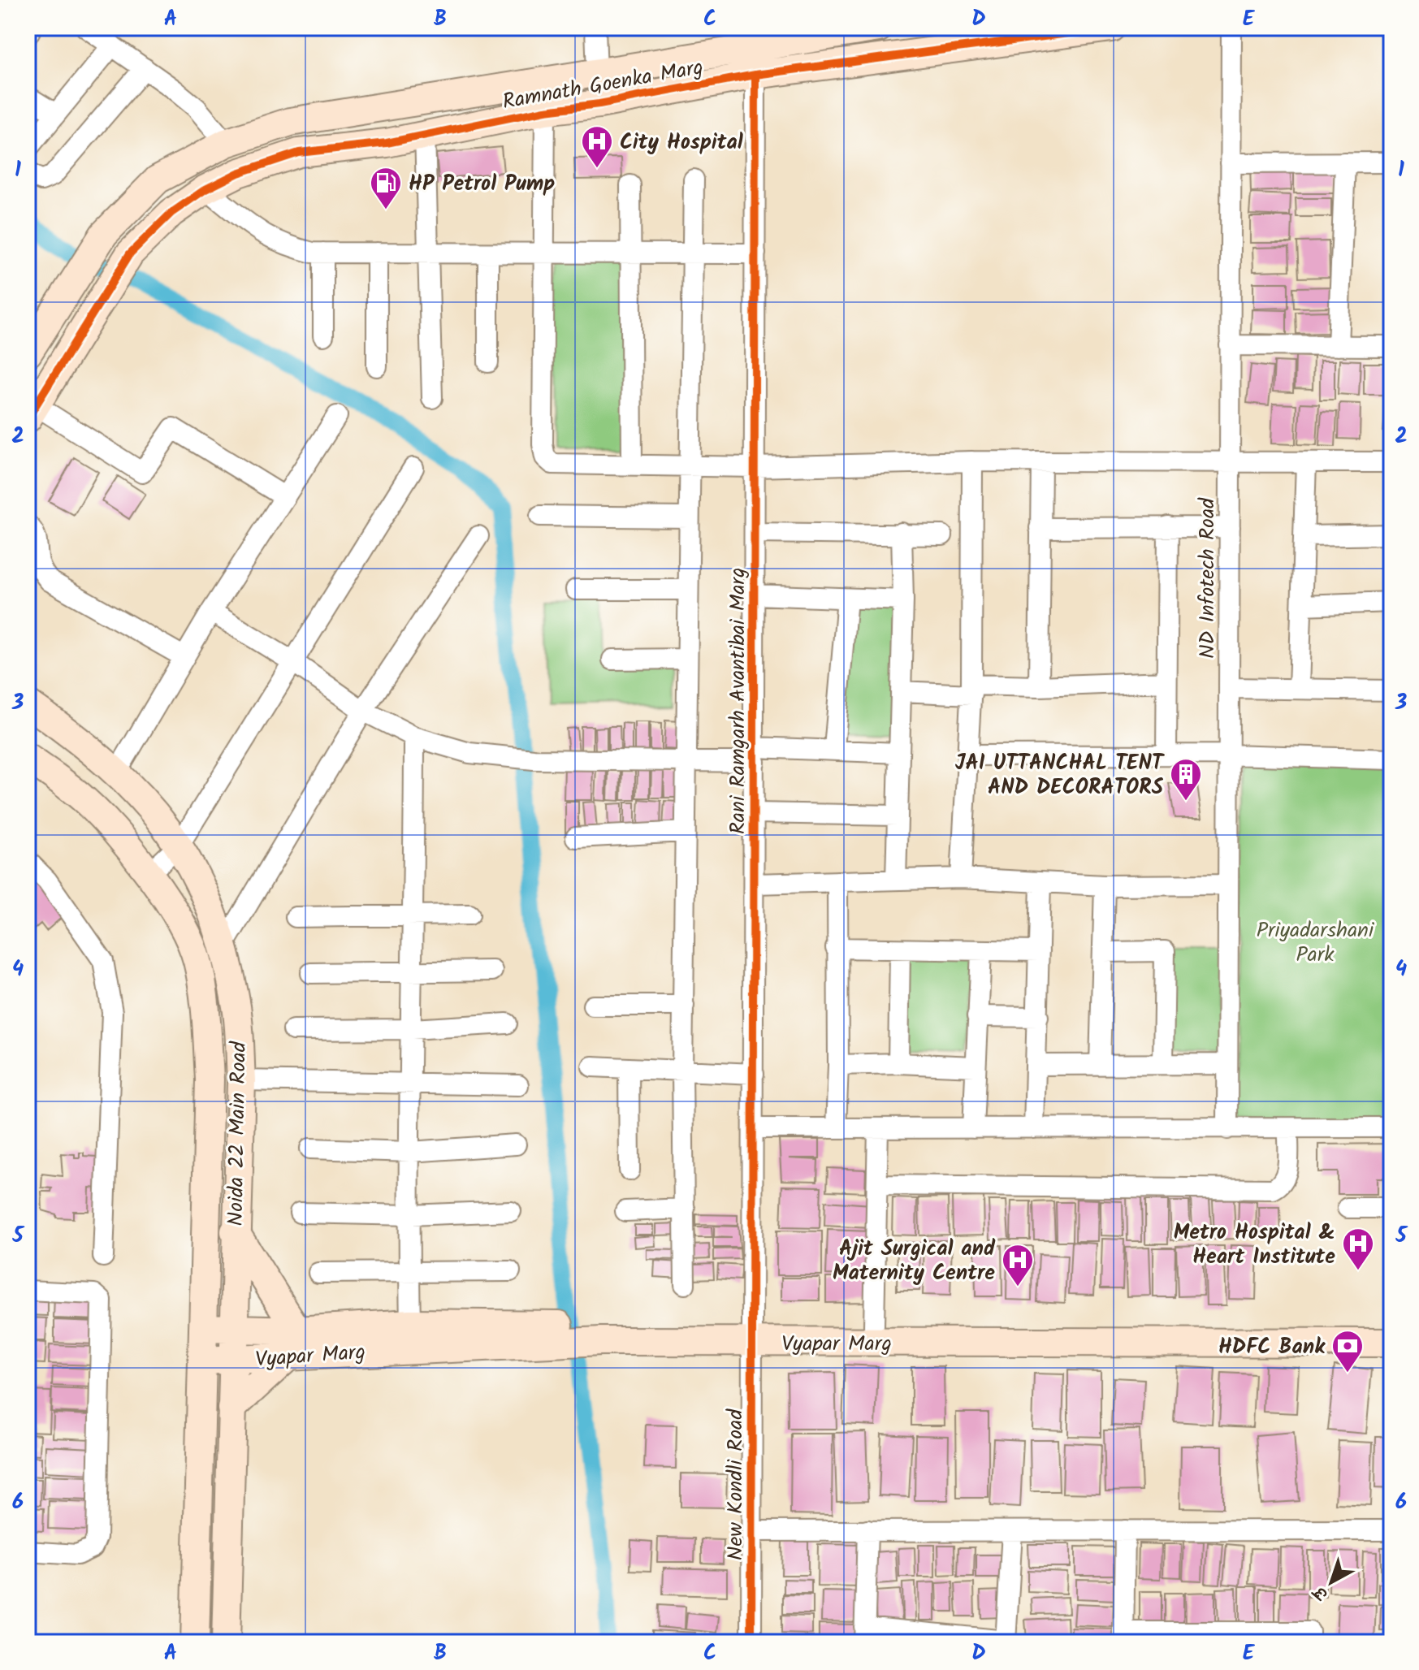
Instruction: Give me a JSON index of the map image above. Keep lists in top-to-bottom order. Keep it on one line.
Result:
{"streets":{"street":["Ramnath Goenka Marg","ND Infotech Road","Rani Ramgarh Avantibai Marg","Noida 22 Main Road","Vyapar Marg","New Kondli Road"]},"crossings":[["Ramnath Goenka Marg","Rani Ramgarh Avantibai Marg"],["Rani Ramgarh Avantibai Marg","Vyapar Marg"],["Rani Ramgarh Avantibai Marg","New Kondli Road"],["Noida 22 Main Road","Vyapar Marg"],["Vyapar Marg","New Kondli Road"]],"parks":["Priyadarshani Park"],"places":{"hospital":["City Hospital","Metro Hospital & Heart Institute","Ajit Surgical and Maternity Centre"],"fuel station":["HP Petrol Pump"],"building":["JAI UTTANCHAL TENT AND DECORATORS"],"bank":["HDFC Bank"]},"north":"bottom left","grid":{"columns":["A","B","C","D","E"],"rows":["1","2","3","4","5","6"]}}
